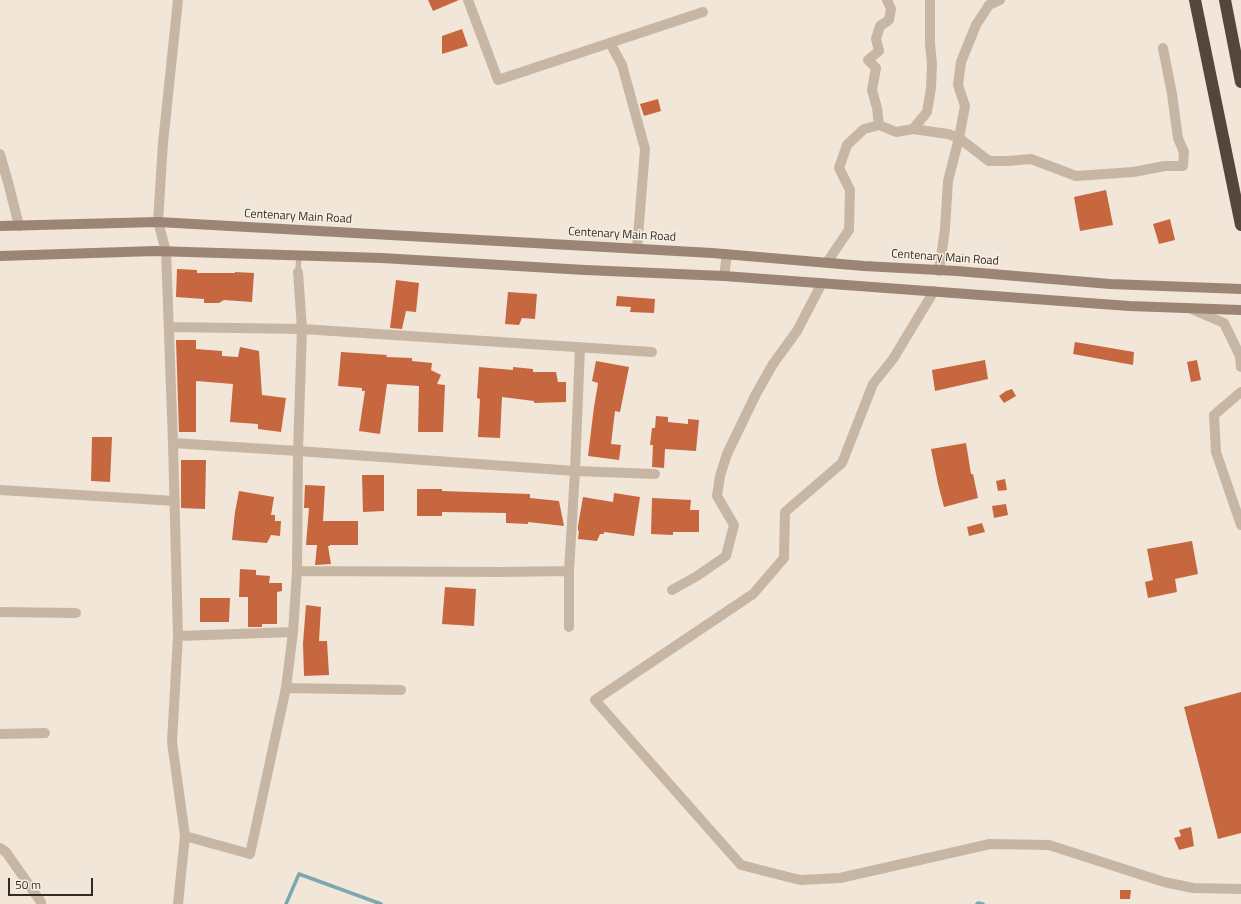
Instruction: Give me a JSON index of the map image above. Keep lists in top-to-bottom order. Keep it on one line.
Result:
{"streets":{"street":["Centenary Main Road"]},"scale_bar":"50 m"}
